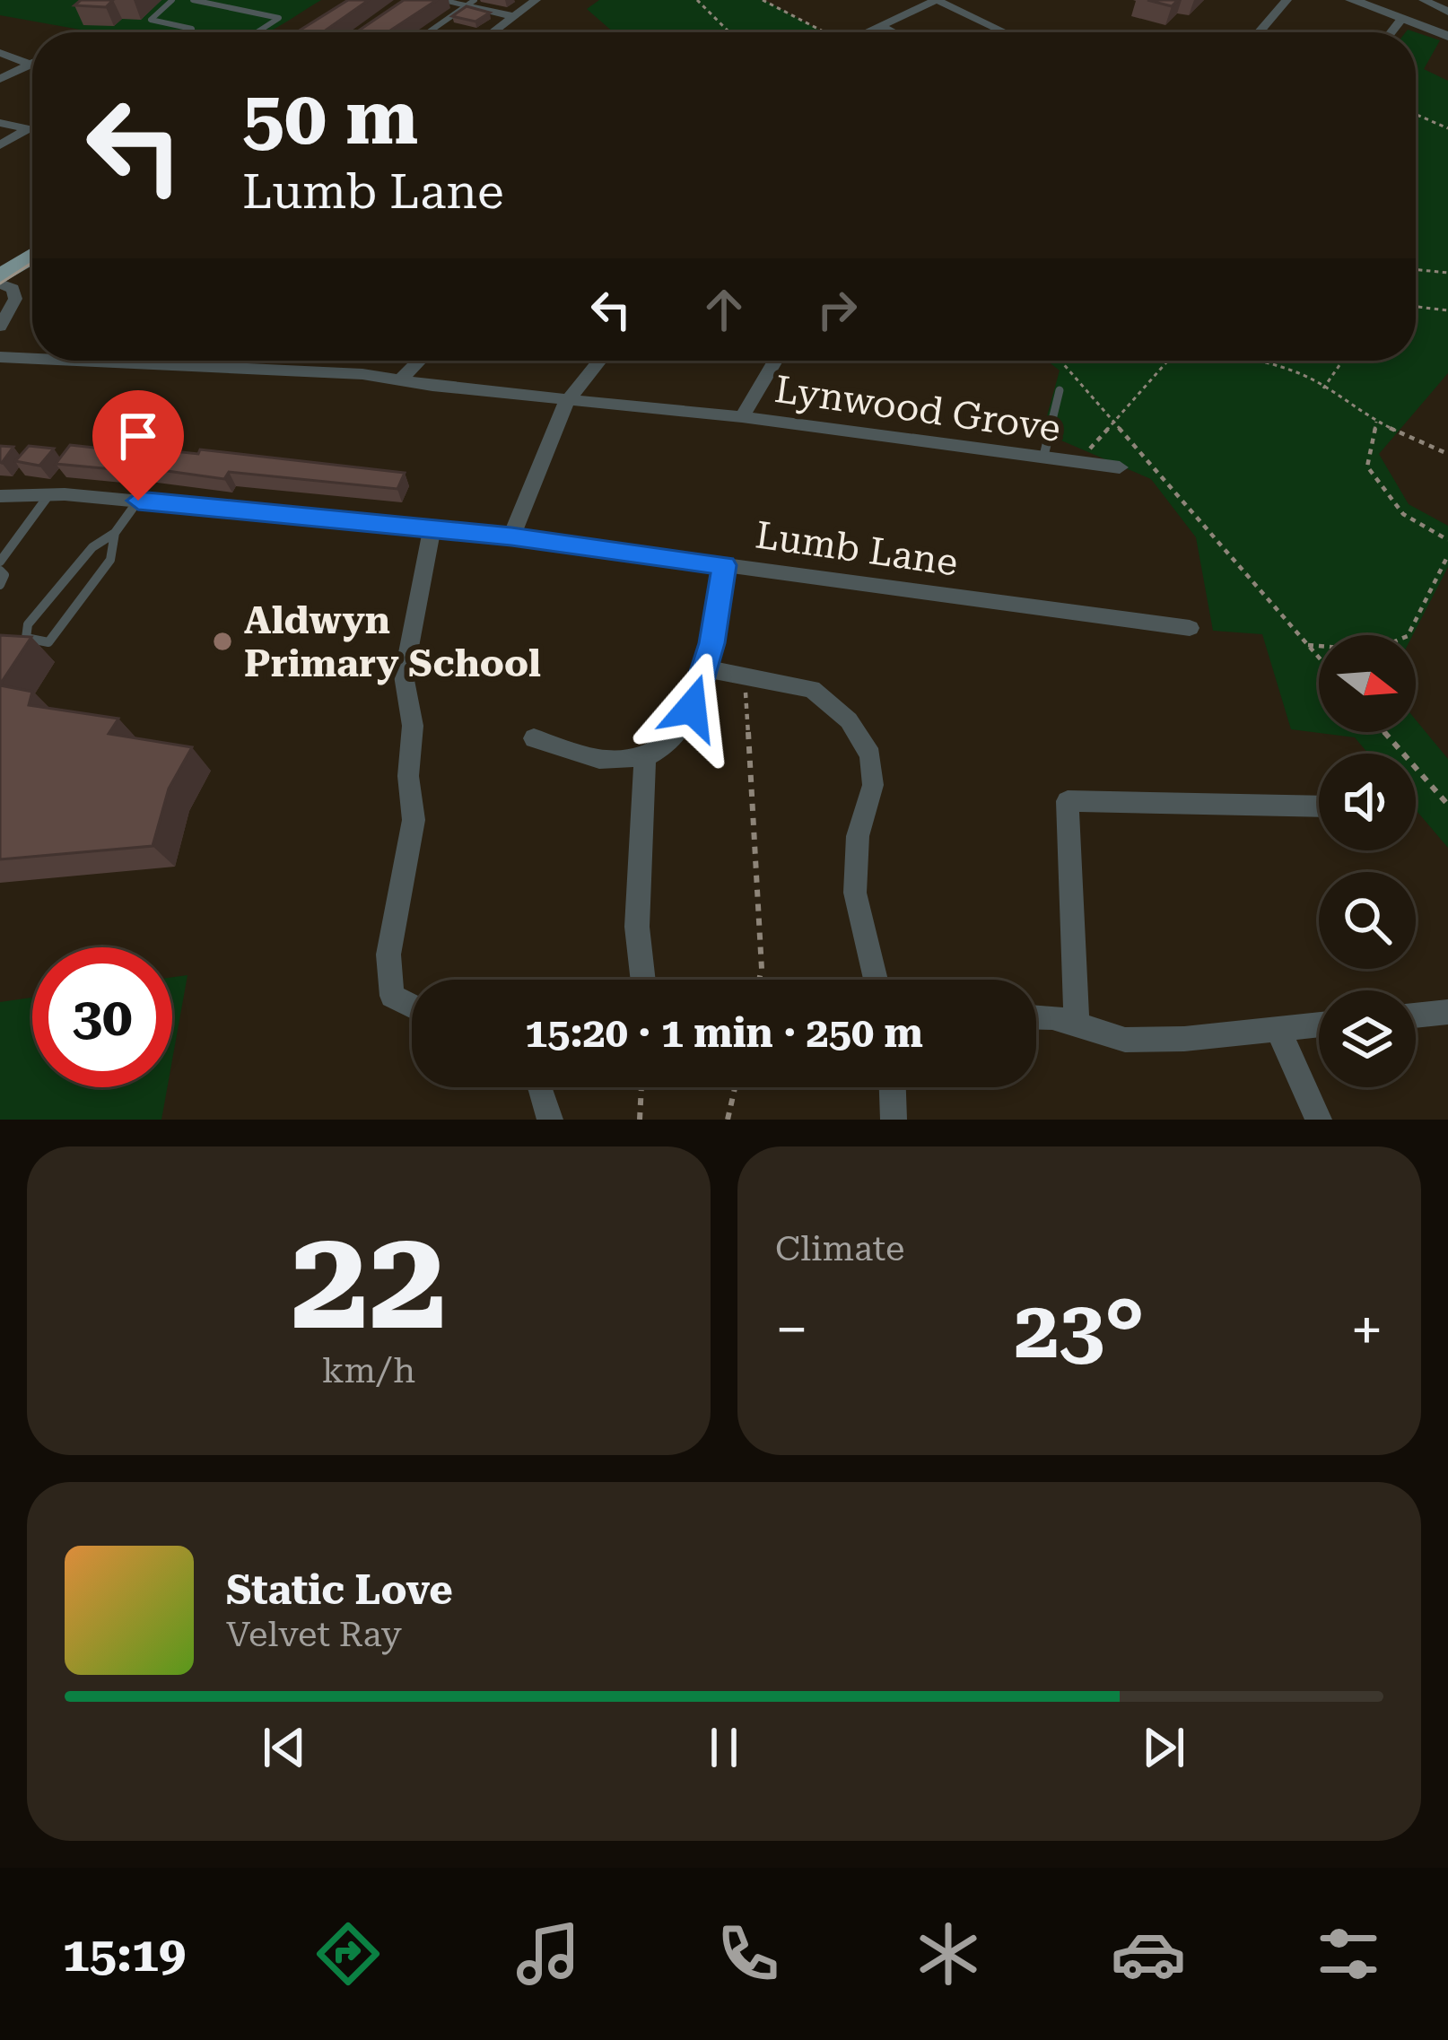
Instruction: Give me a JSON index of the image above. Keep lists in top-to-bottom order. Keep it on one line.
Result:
{"streets":{"street":["Lynwood Grove","Lumb Lane"]},"places":["Aldwyn Primary School"],"north":"right","page":{"turn":["50 m","Lumb Lane"],"limit":"30","trip":"15:20 · 1 min · 250 m","tile":[["22","km/h"],"Climate"],"heat":["−","23°","+"],"song":["Static Love","Velvet Ray"],"tabs":"15:19"}}
